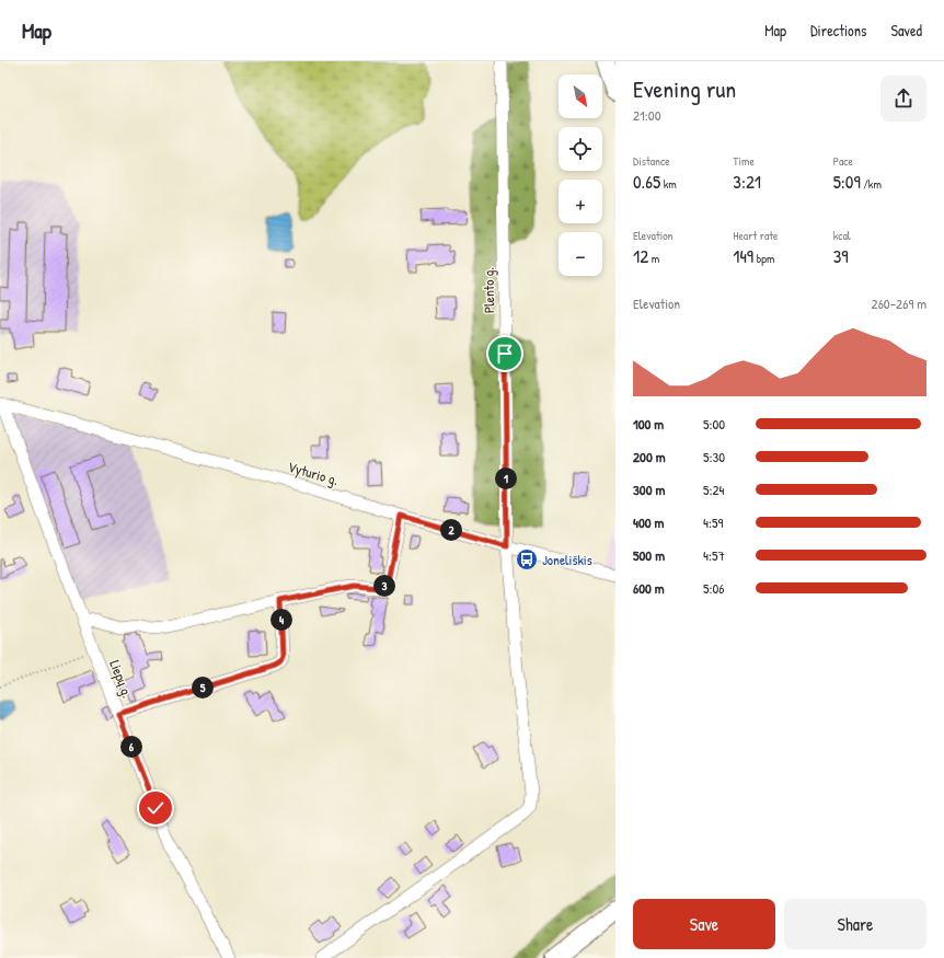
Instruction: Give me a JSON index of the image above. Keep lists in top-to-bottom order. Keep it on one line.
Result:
{"streets":{"street":["Plento g.","Vyturio g.","Liepų g."]},"crossings":[["Plento g.","Vyturio g."],["Vyturio g.","Liepų g."]],"places":{"bus stop":["Joneliškis"]},"north":"bottom right","page":{"header":"Map","nav":["Map","Directions","Saved"],"heading":["Evening run","21:00"],"map_buttons":["+","−"],"stats":[["Distance","0.65 km"],["Time","3:21"],["Pace","5:09 /km"],["Elevation","12 m"],["Heart rate","149 bpm"],["kcal","39"]],"chart":["Elevation","260–269 m"],"list":[{"name":"100 m","note":"5:00"},{"name":"200 m","note":"5:30"},{"name":"300 m","note":"5:24"},{"name":"400 m","note":"4:59"},{"name":"500 m","note":"4:57"},{"name":"600 m","note":"5:06"}],"pins":["1","2","3","4","5","6"],"buttons":["Save","Share"]}}
